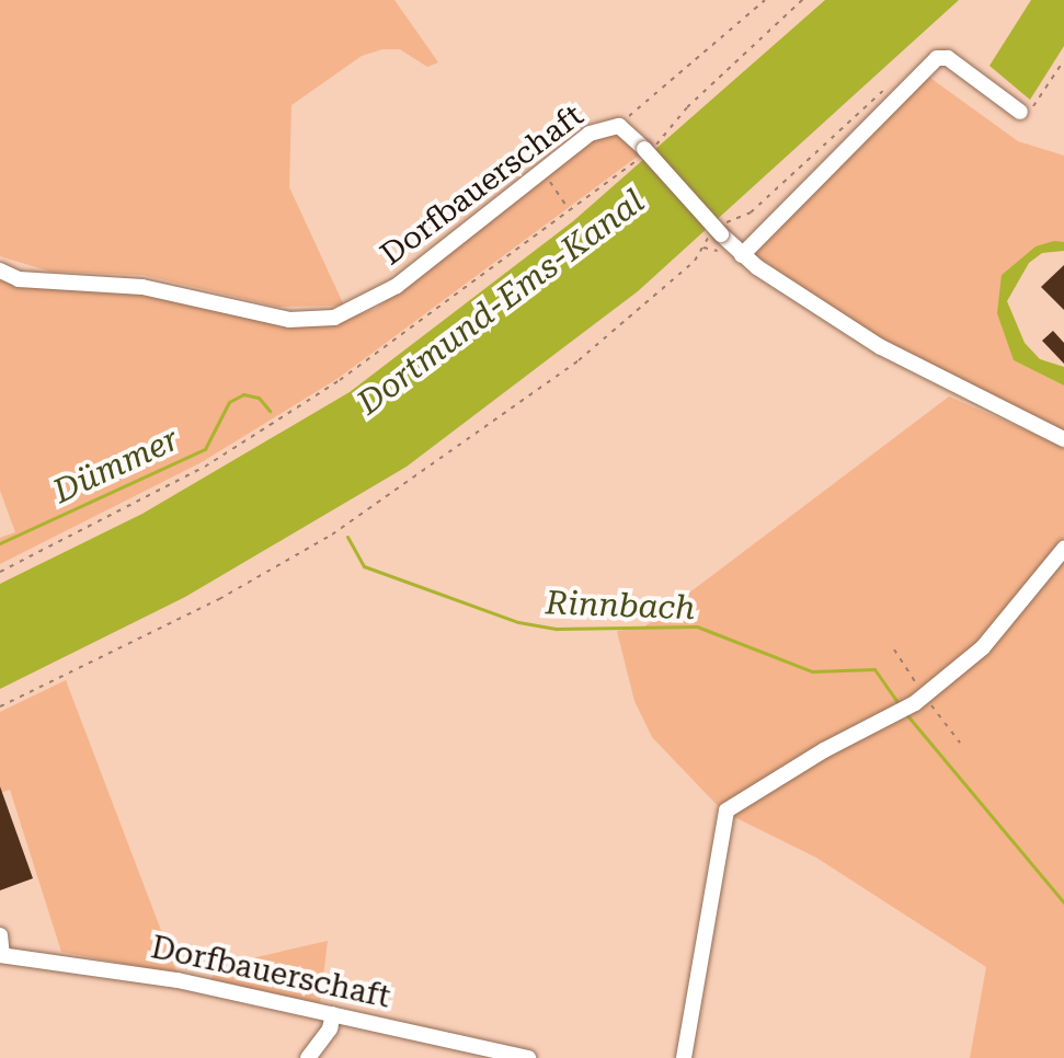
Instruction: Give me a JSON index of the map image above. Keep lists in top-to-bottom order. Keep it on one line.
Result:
{"streets":{"street":["Dorfbauerschaft"]},"water":["Dortmund-Ems-Kanal","Dümmer","Rinnbach"]}
